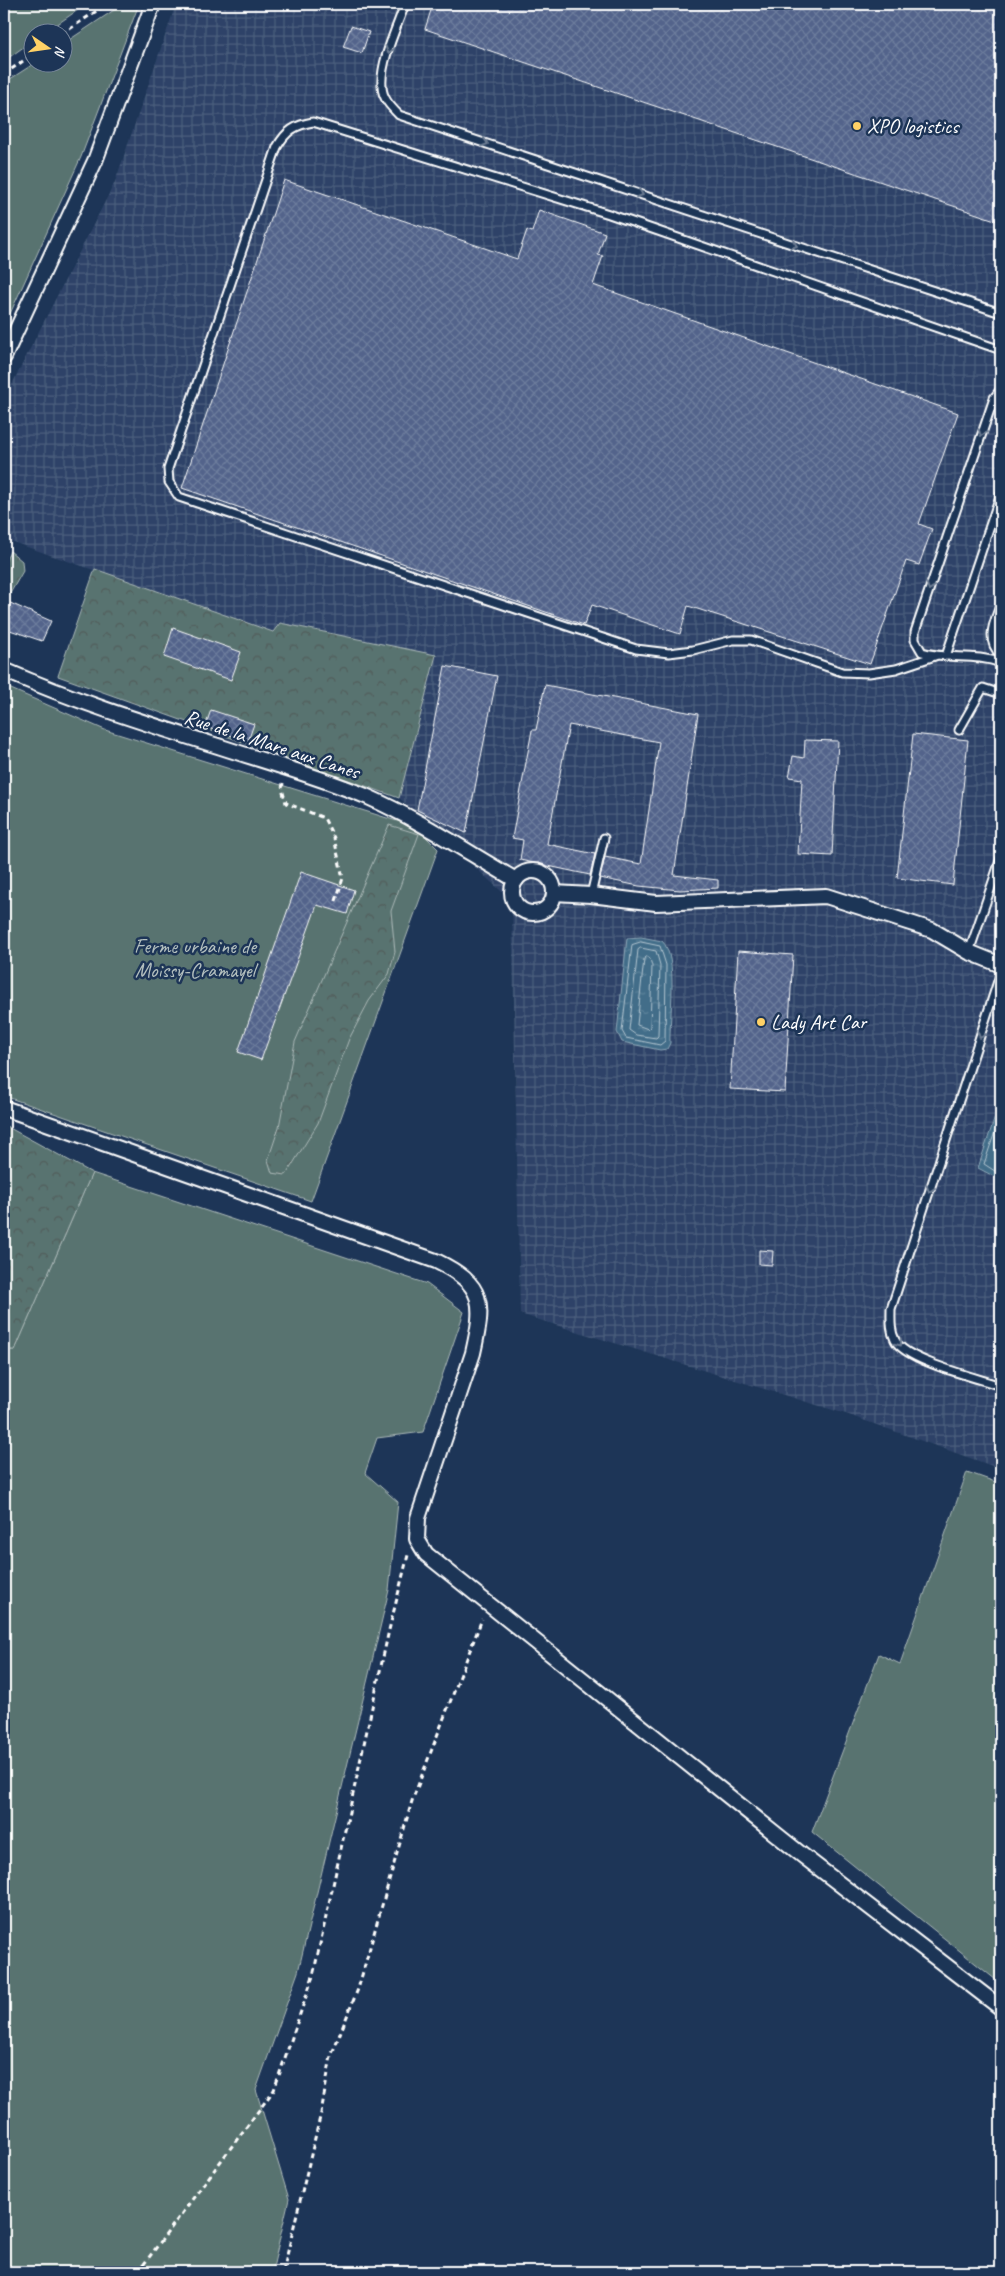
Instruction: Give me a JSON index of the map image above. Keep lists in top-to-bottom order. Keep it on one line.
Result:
{"streets":{"street":["Rue de la Mare aux Canes"]},"parks":["Ferme urbaine de Moissy-Cramayel"],"places":["XPO logistics","Lady Art Car"],"north":"right"}
